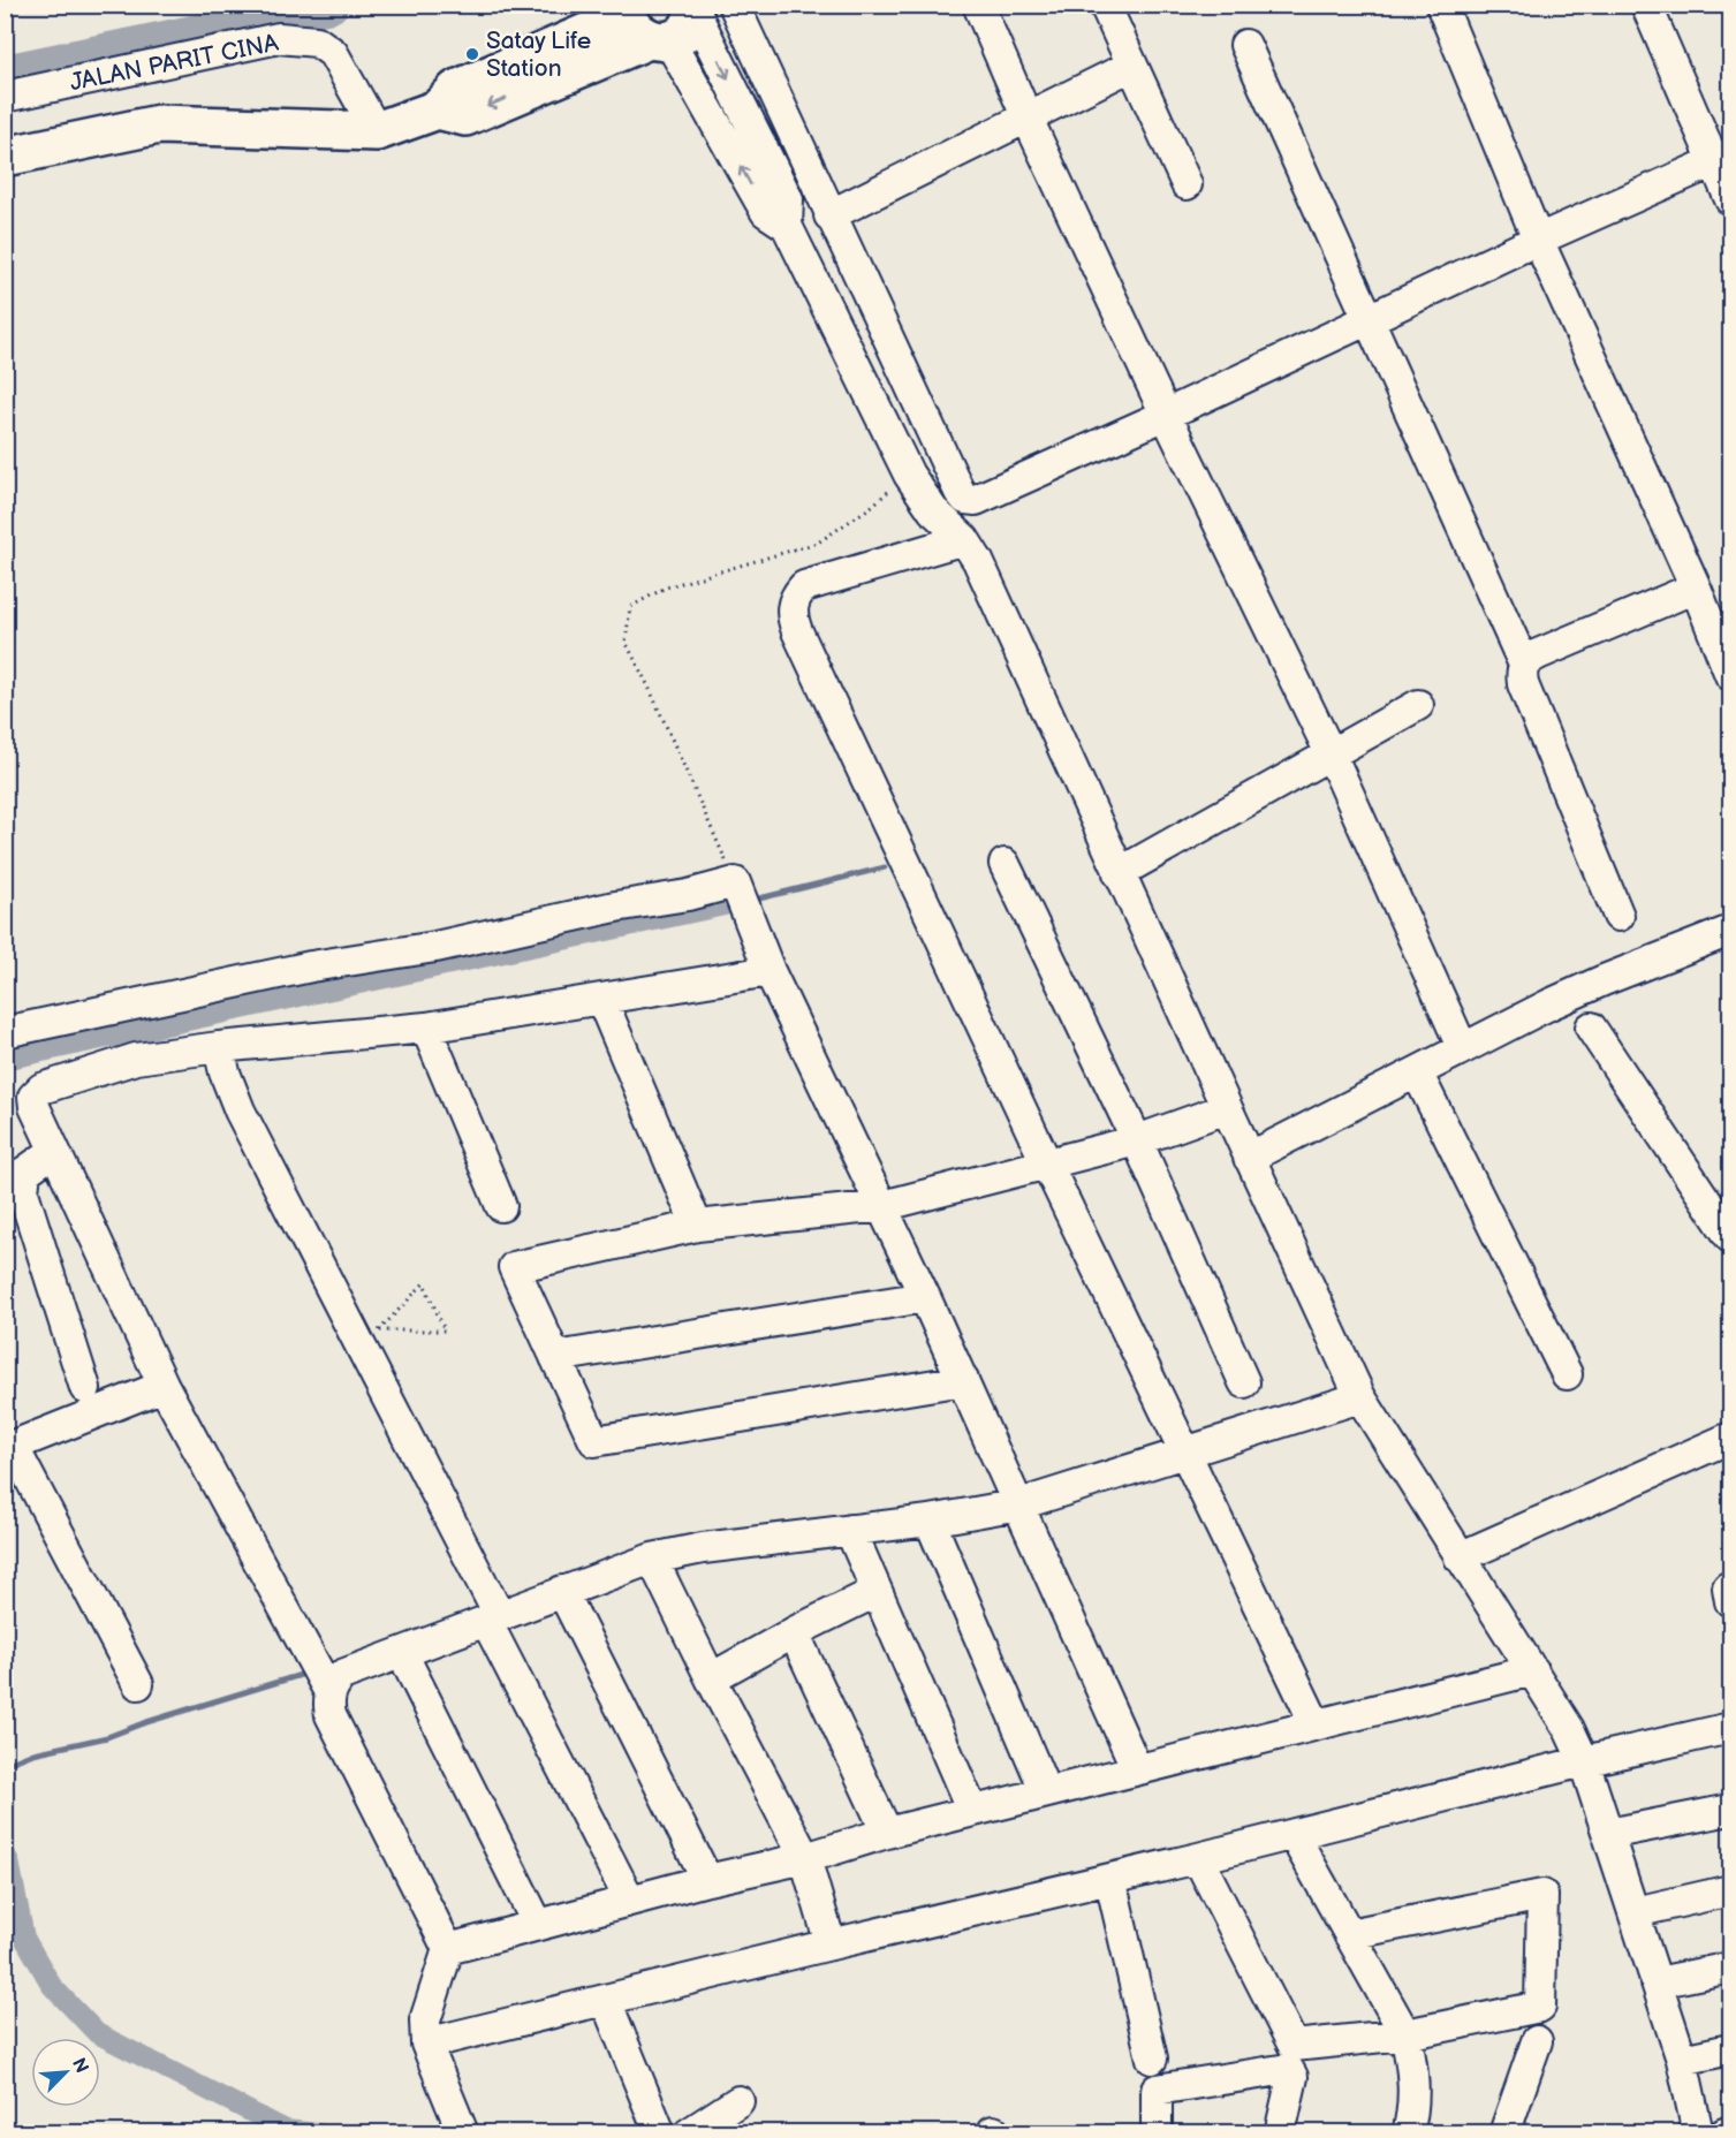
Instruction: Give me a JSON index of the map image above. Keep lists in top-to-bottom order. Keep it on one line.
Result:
{"streets":{"street":["JALAN PARIT CINA"]},"places":["Satay Life Station"],"north":"top right"}
